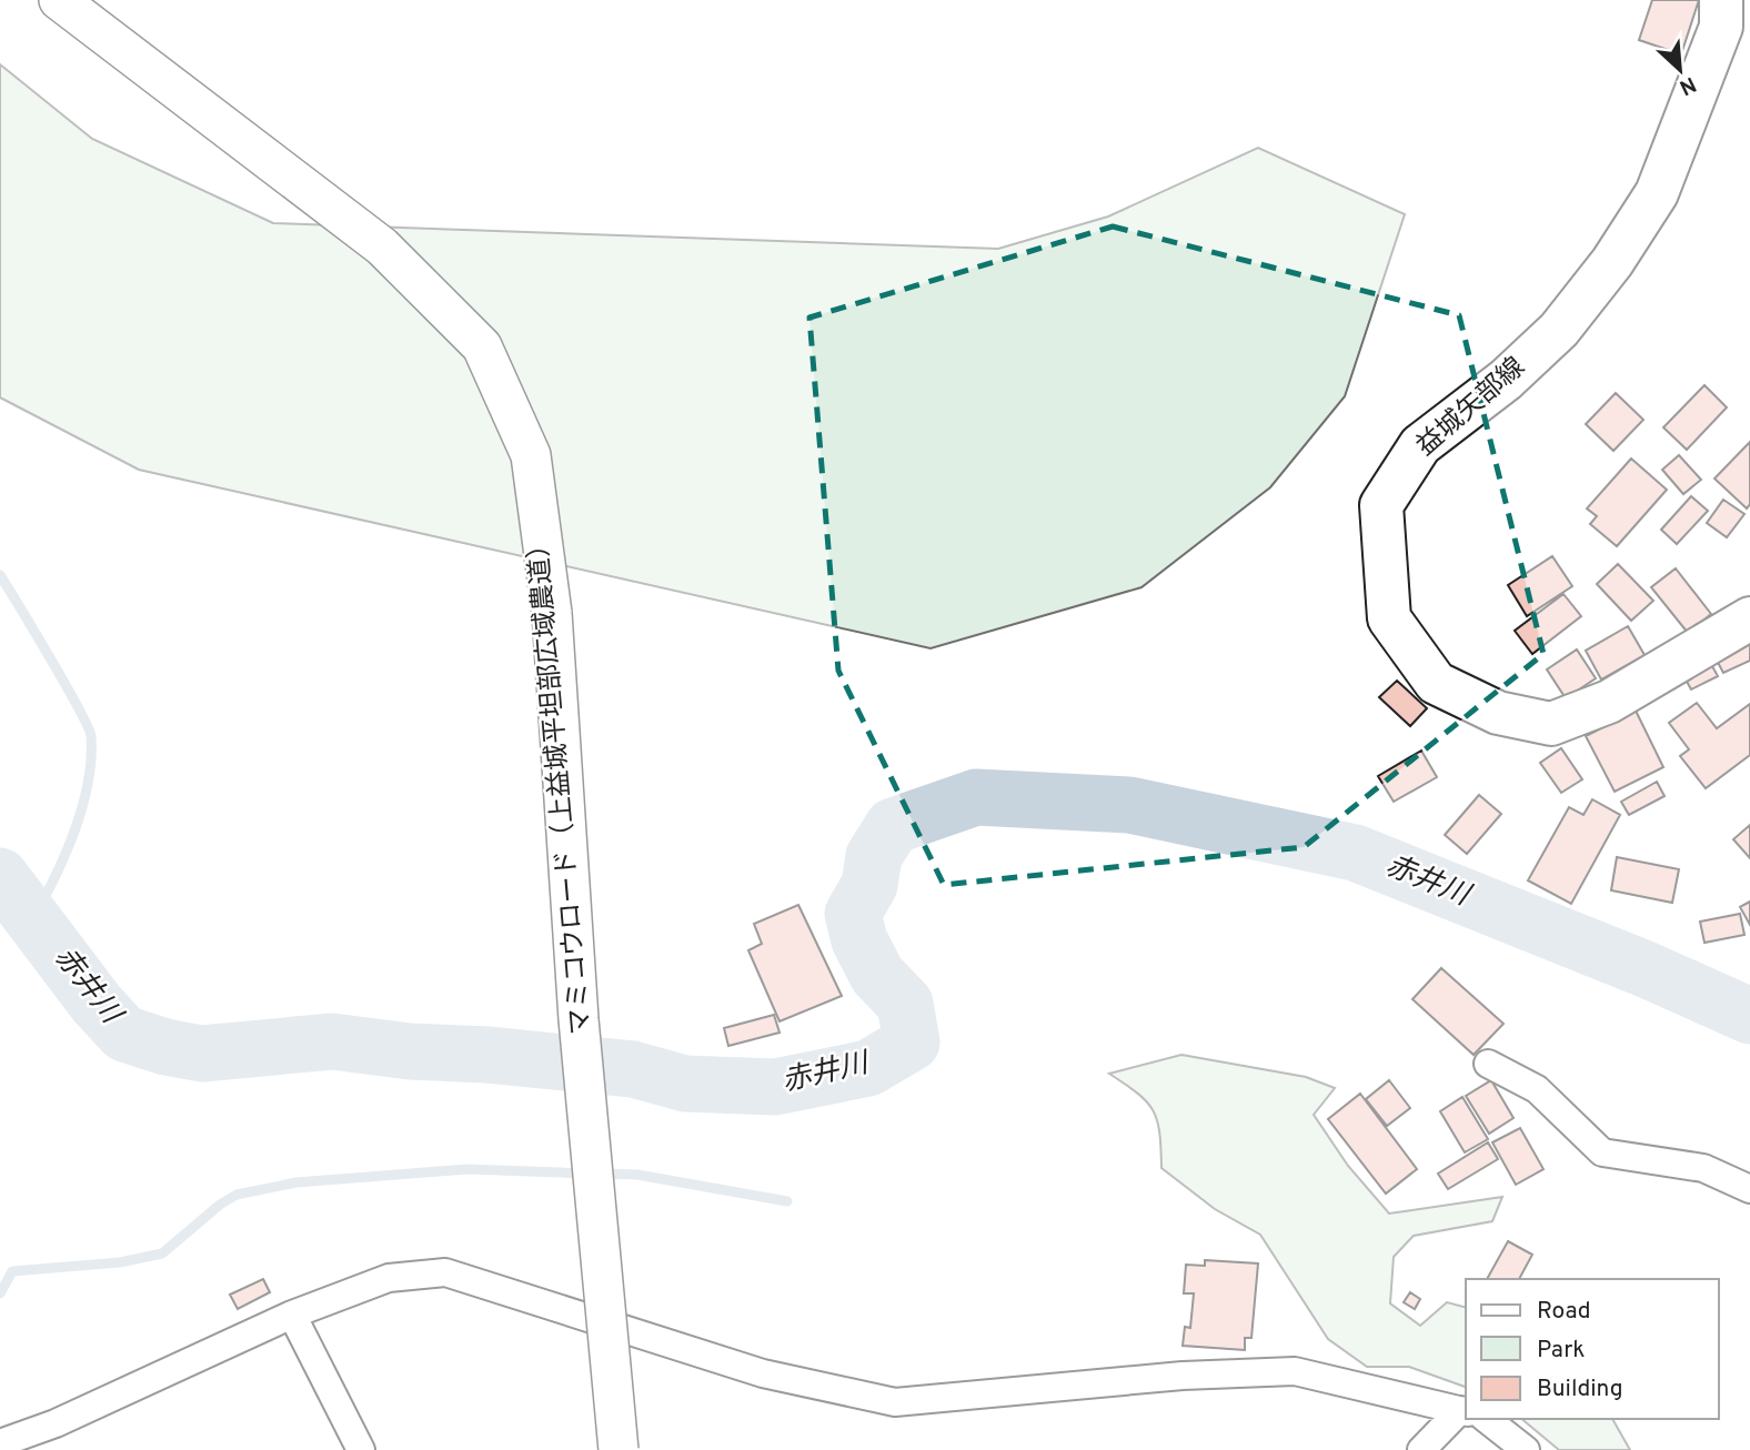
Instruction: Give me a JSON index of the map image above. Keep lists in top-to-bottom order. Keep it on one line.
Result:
{"streets":{"main road":["益城矢部線"],"street":["マミコウロード（上益城平坦部広域農道）"]},"water":["赤井川"],"legend":["Road","Park","Building"],"north":"bottom right"}
